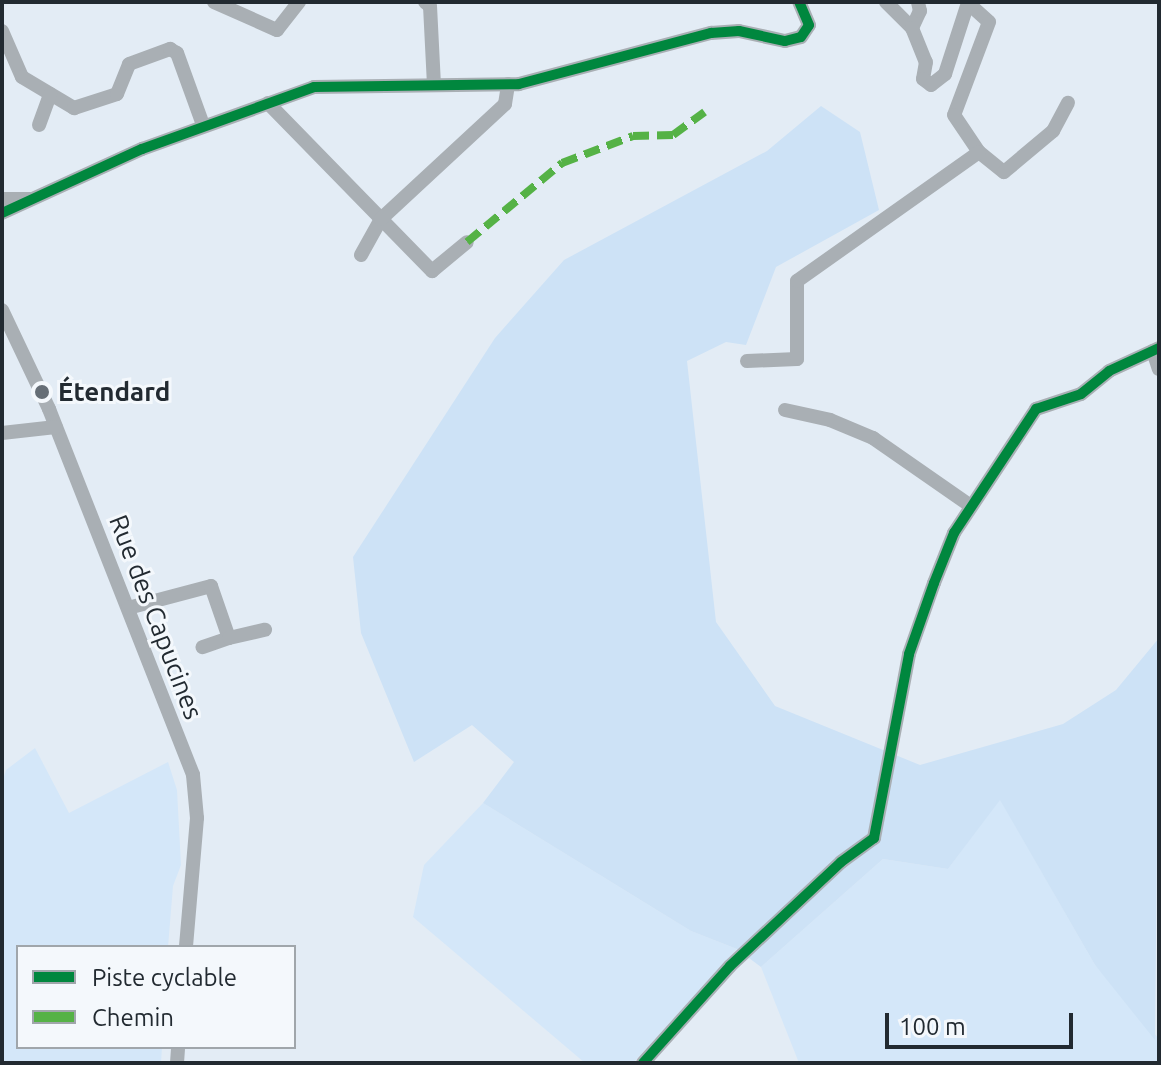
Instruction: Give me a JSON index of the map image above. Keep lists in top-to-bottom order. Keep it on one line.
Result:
{"streets":{"street":["Rue des Capucines"]},"places":["Étendard"],"legend":["Piste cyclable","Chemin"],"scale_bar":"100 m"}
